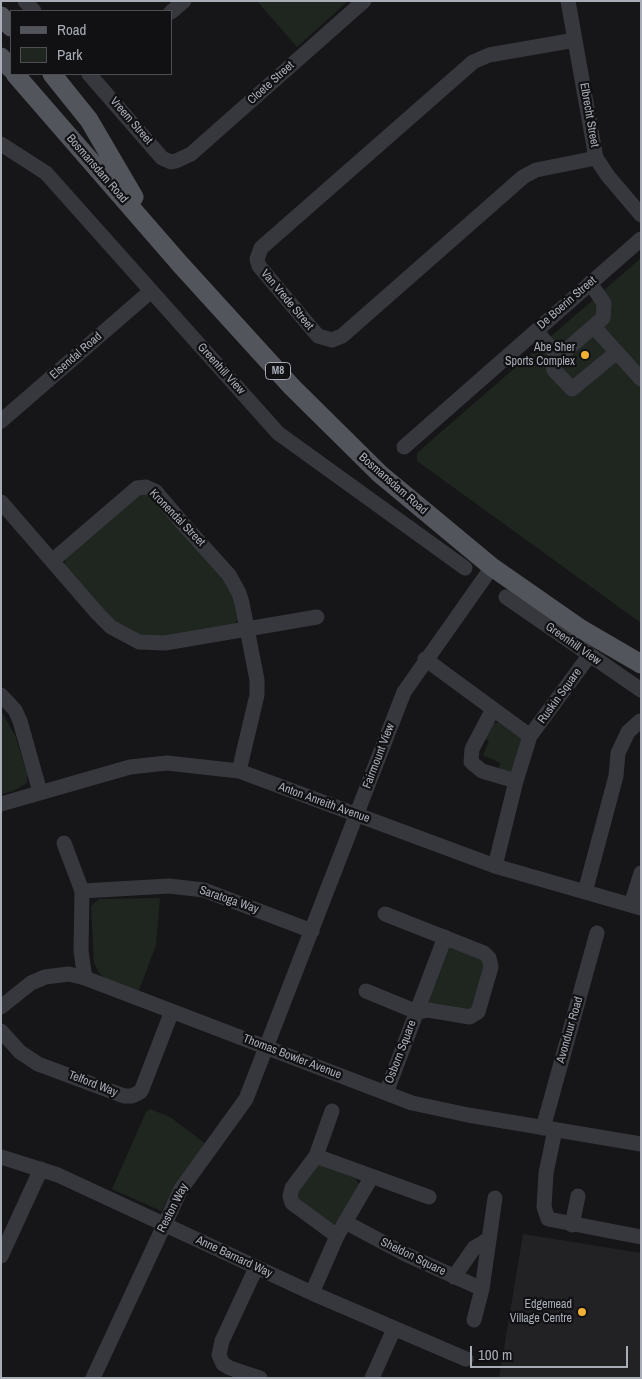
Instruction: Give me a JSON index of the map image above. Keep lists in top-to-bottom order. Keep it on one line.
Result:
{"streets":{"main road":["Bosmansdam Road","M8"],"street":["Cloete Street","Elbrecht Street","Vreem Street","Van Vrede Street","De Boerin Street","Elsendal Road","Greenhill View","Kronendal Street","Ruskin Square","Fairmount View","Anton Anreith Avenue","Saratoga Way","Avonduur Road","Osborn Square","Thomas Bowler Avenue","Telford Way","Reston Way","Anne Barnard Way","Sheldon Square"]},"crossings":[["Cloete Street","Vreem Street"],["Elbrecht Street","Van Vrede Street"],["Bosmansdam Road","Fairmount View"],["Elsendal Road","Greenhill View"],["Greenhill View","Ruskin Square"],["Kronendal Street","Anton Anreith Avenue"],["Ruskin Square","Fairmount View"],["Ruskin Square","Anton Anreith Avenue"],["Fairmount View","Anton Anreith Avenue"],["Fairmount View","Saratoga Way"],["Fairmount View","Thomas Bowler Avenue"],["Fairmount View","Reston Way"],["Avonduur Road","Thomas Bowler Avenue"],["Osborn Square","Thomas Bowler Avenue"],["Thomas Bowler Avenue","Telford Way"],["Thomas Bowler Avenue","Reston Way"],["Reston Way","Anne Barnard Way"]],"places":["Abe Sher Sports Complex","Edgemead Village Centre"],"legend":["Road","Park"],"scale_bar":"100 m"}
